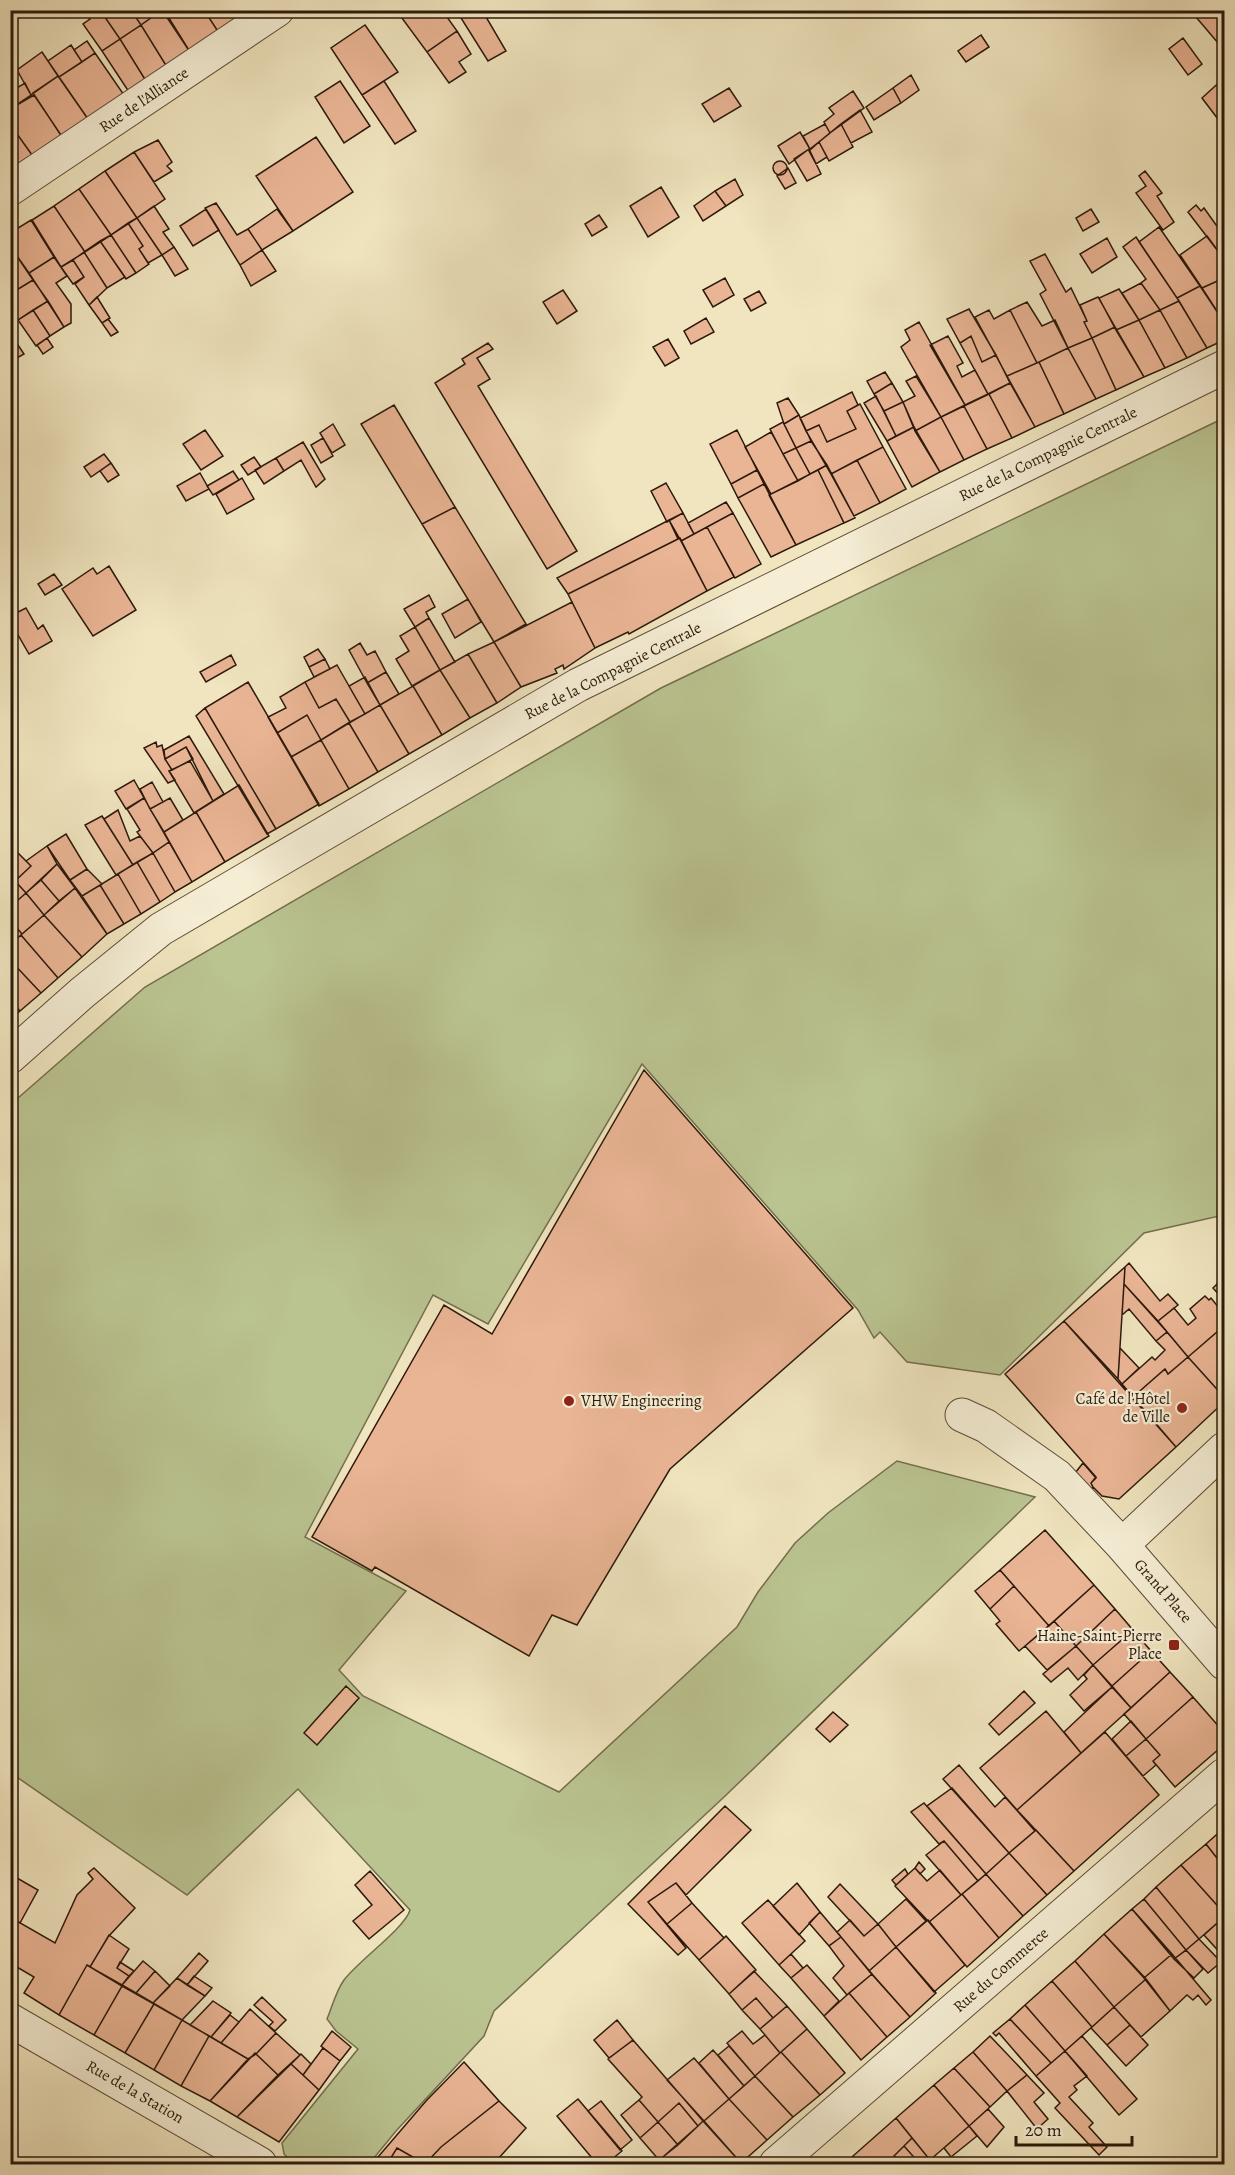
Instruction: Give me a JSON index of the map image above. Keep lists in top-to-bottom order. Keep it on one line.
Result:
{"streets":{"street":["Rue de l'Alliance","Rue de la Compagnie Centrale","Grand Place","Rue du Commerce","Rue de la Station"]},"places":{"other":["VHW Engineering","Café de l'Hôtel de Ville"],"transit":["Haine-Saint-Pierre Place"]},"scale_bar":"20 m"}
